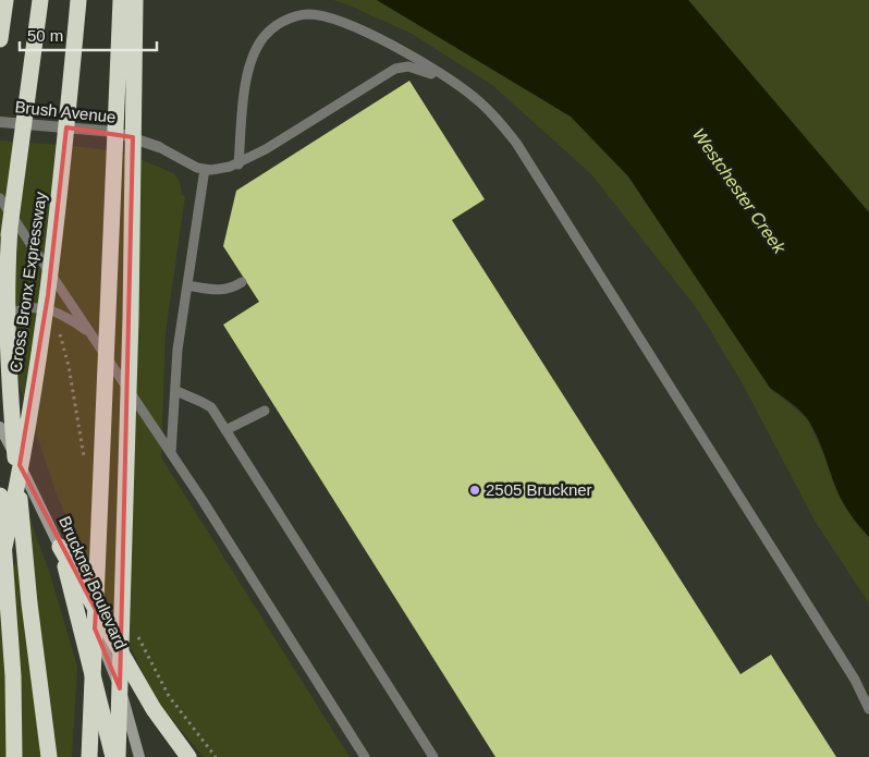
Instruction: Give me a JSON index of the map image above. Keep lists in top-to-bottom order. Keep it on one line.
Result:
{"streets":{"highway":["Cross Bronx Expressway"],"main road":["Bruckner Boulevard"],"street":["Brush Avenue"]},"water":["Westchester Creek"],"places":["2505 Bruckner"],"scale_bar":"50 m"}
